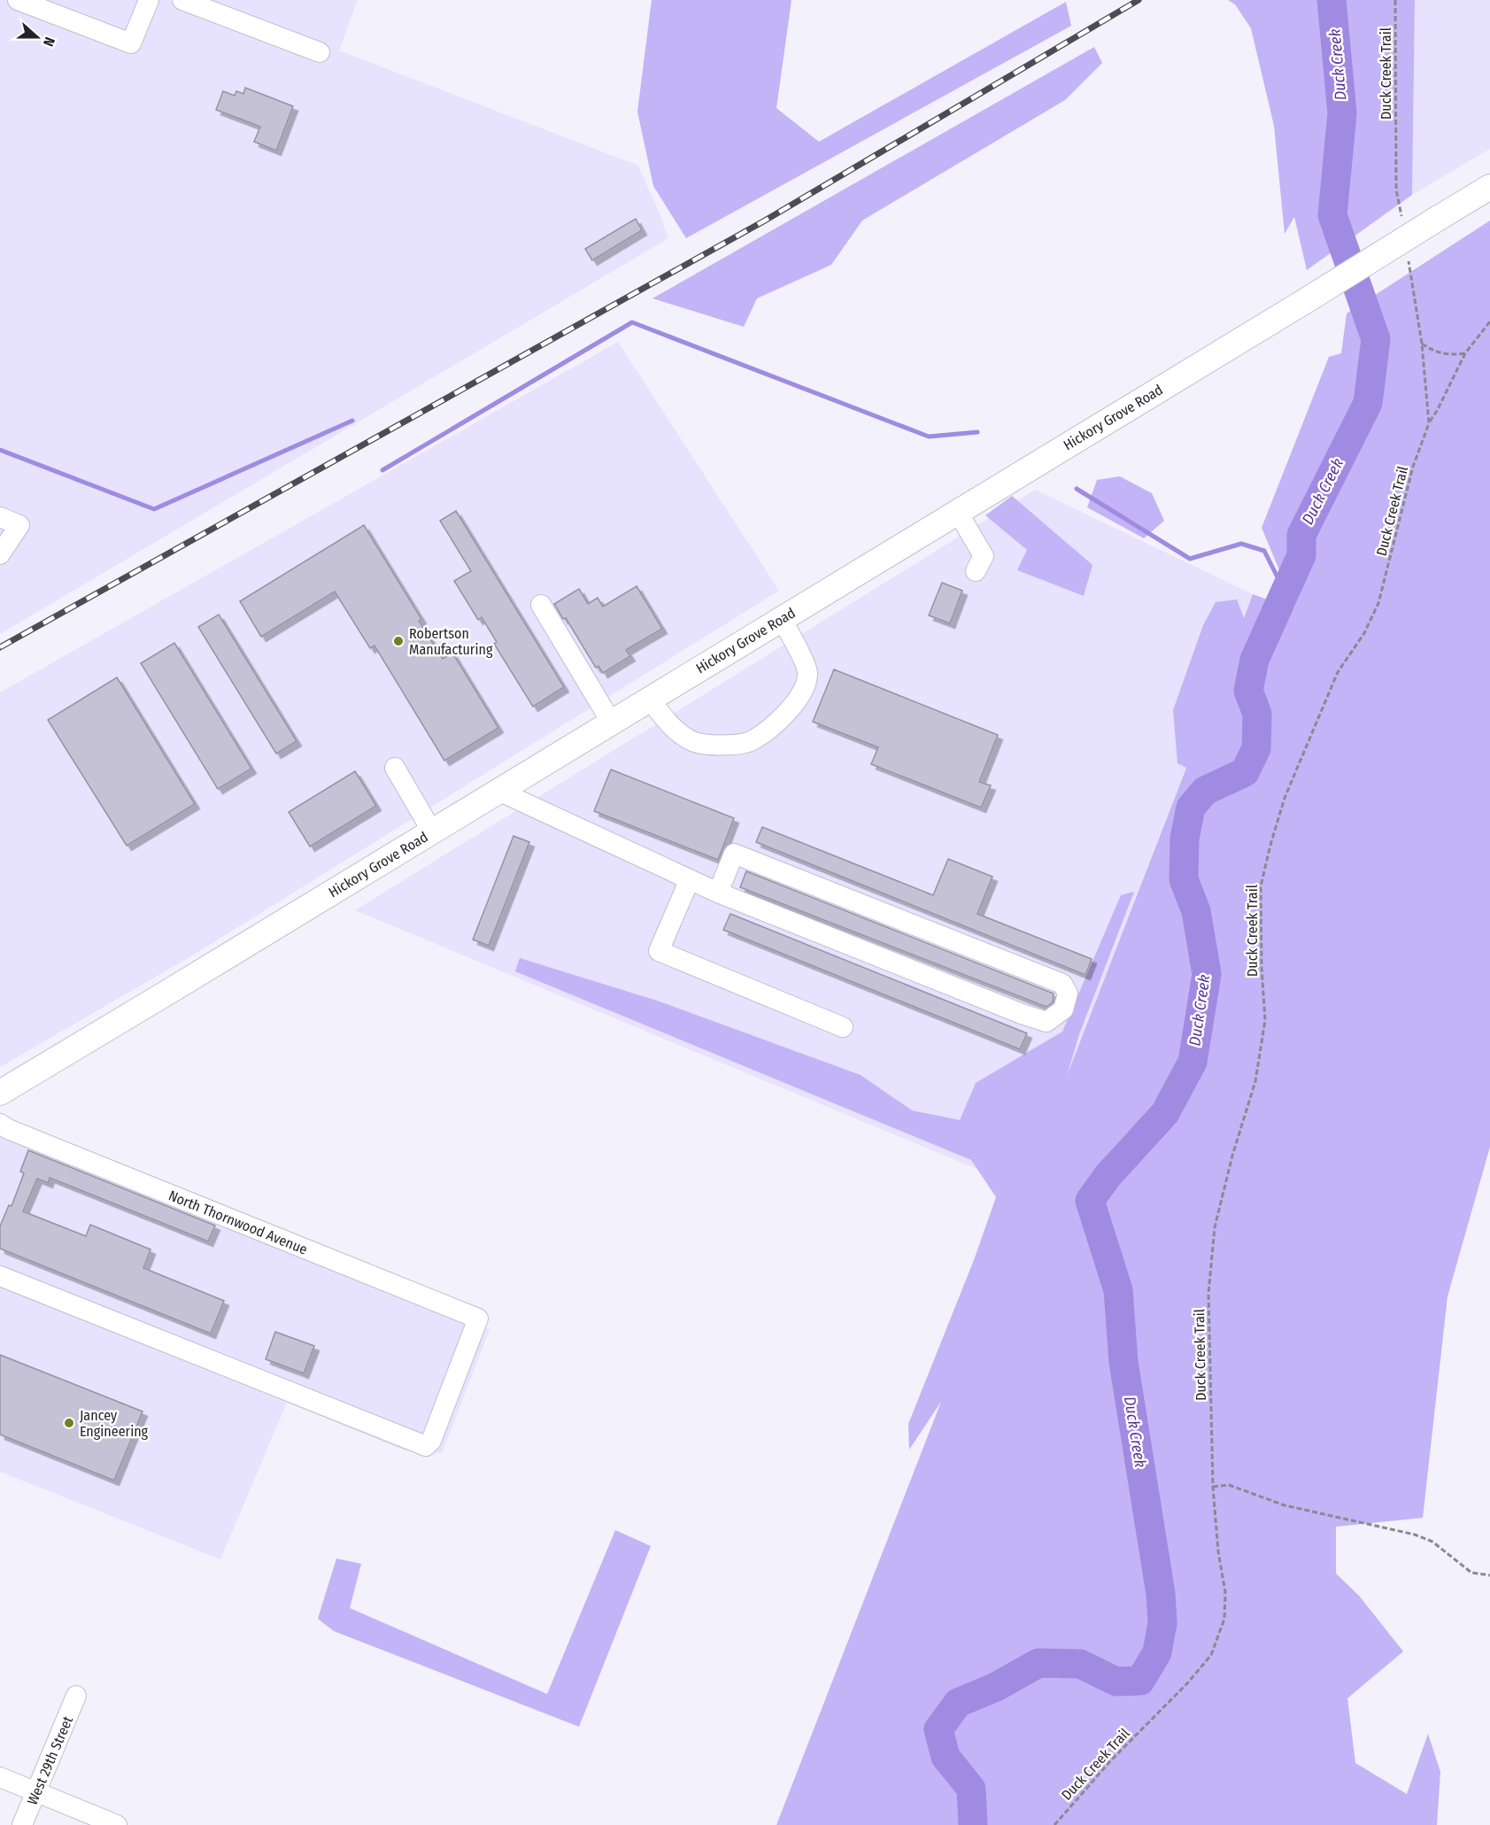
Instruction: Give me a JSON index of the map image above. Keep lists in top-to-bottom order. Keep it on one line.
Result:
{"streets":{"main road":["Hickory Grove Road"],"street":["North Thornwood Avenue","West 29th Street"],"path":["Duck Creek Trail"]},"water":["Duck Creek"],"places":["Robertson Manufacturing","Jancey Engineering"],"north":"right"}
